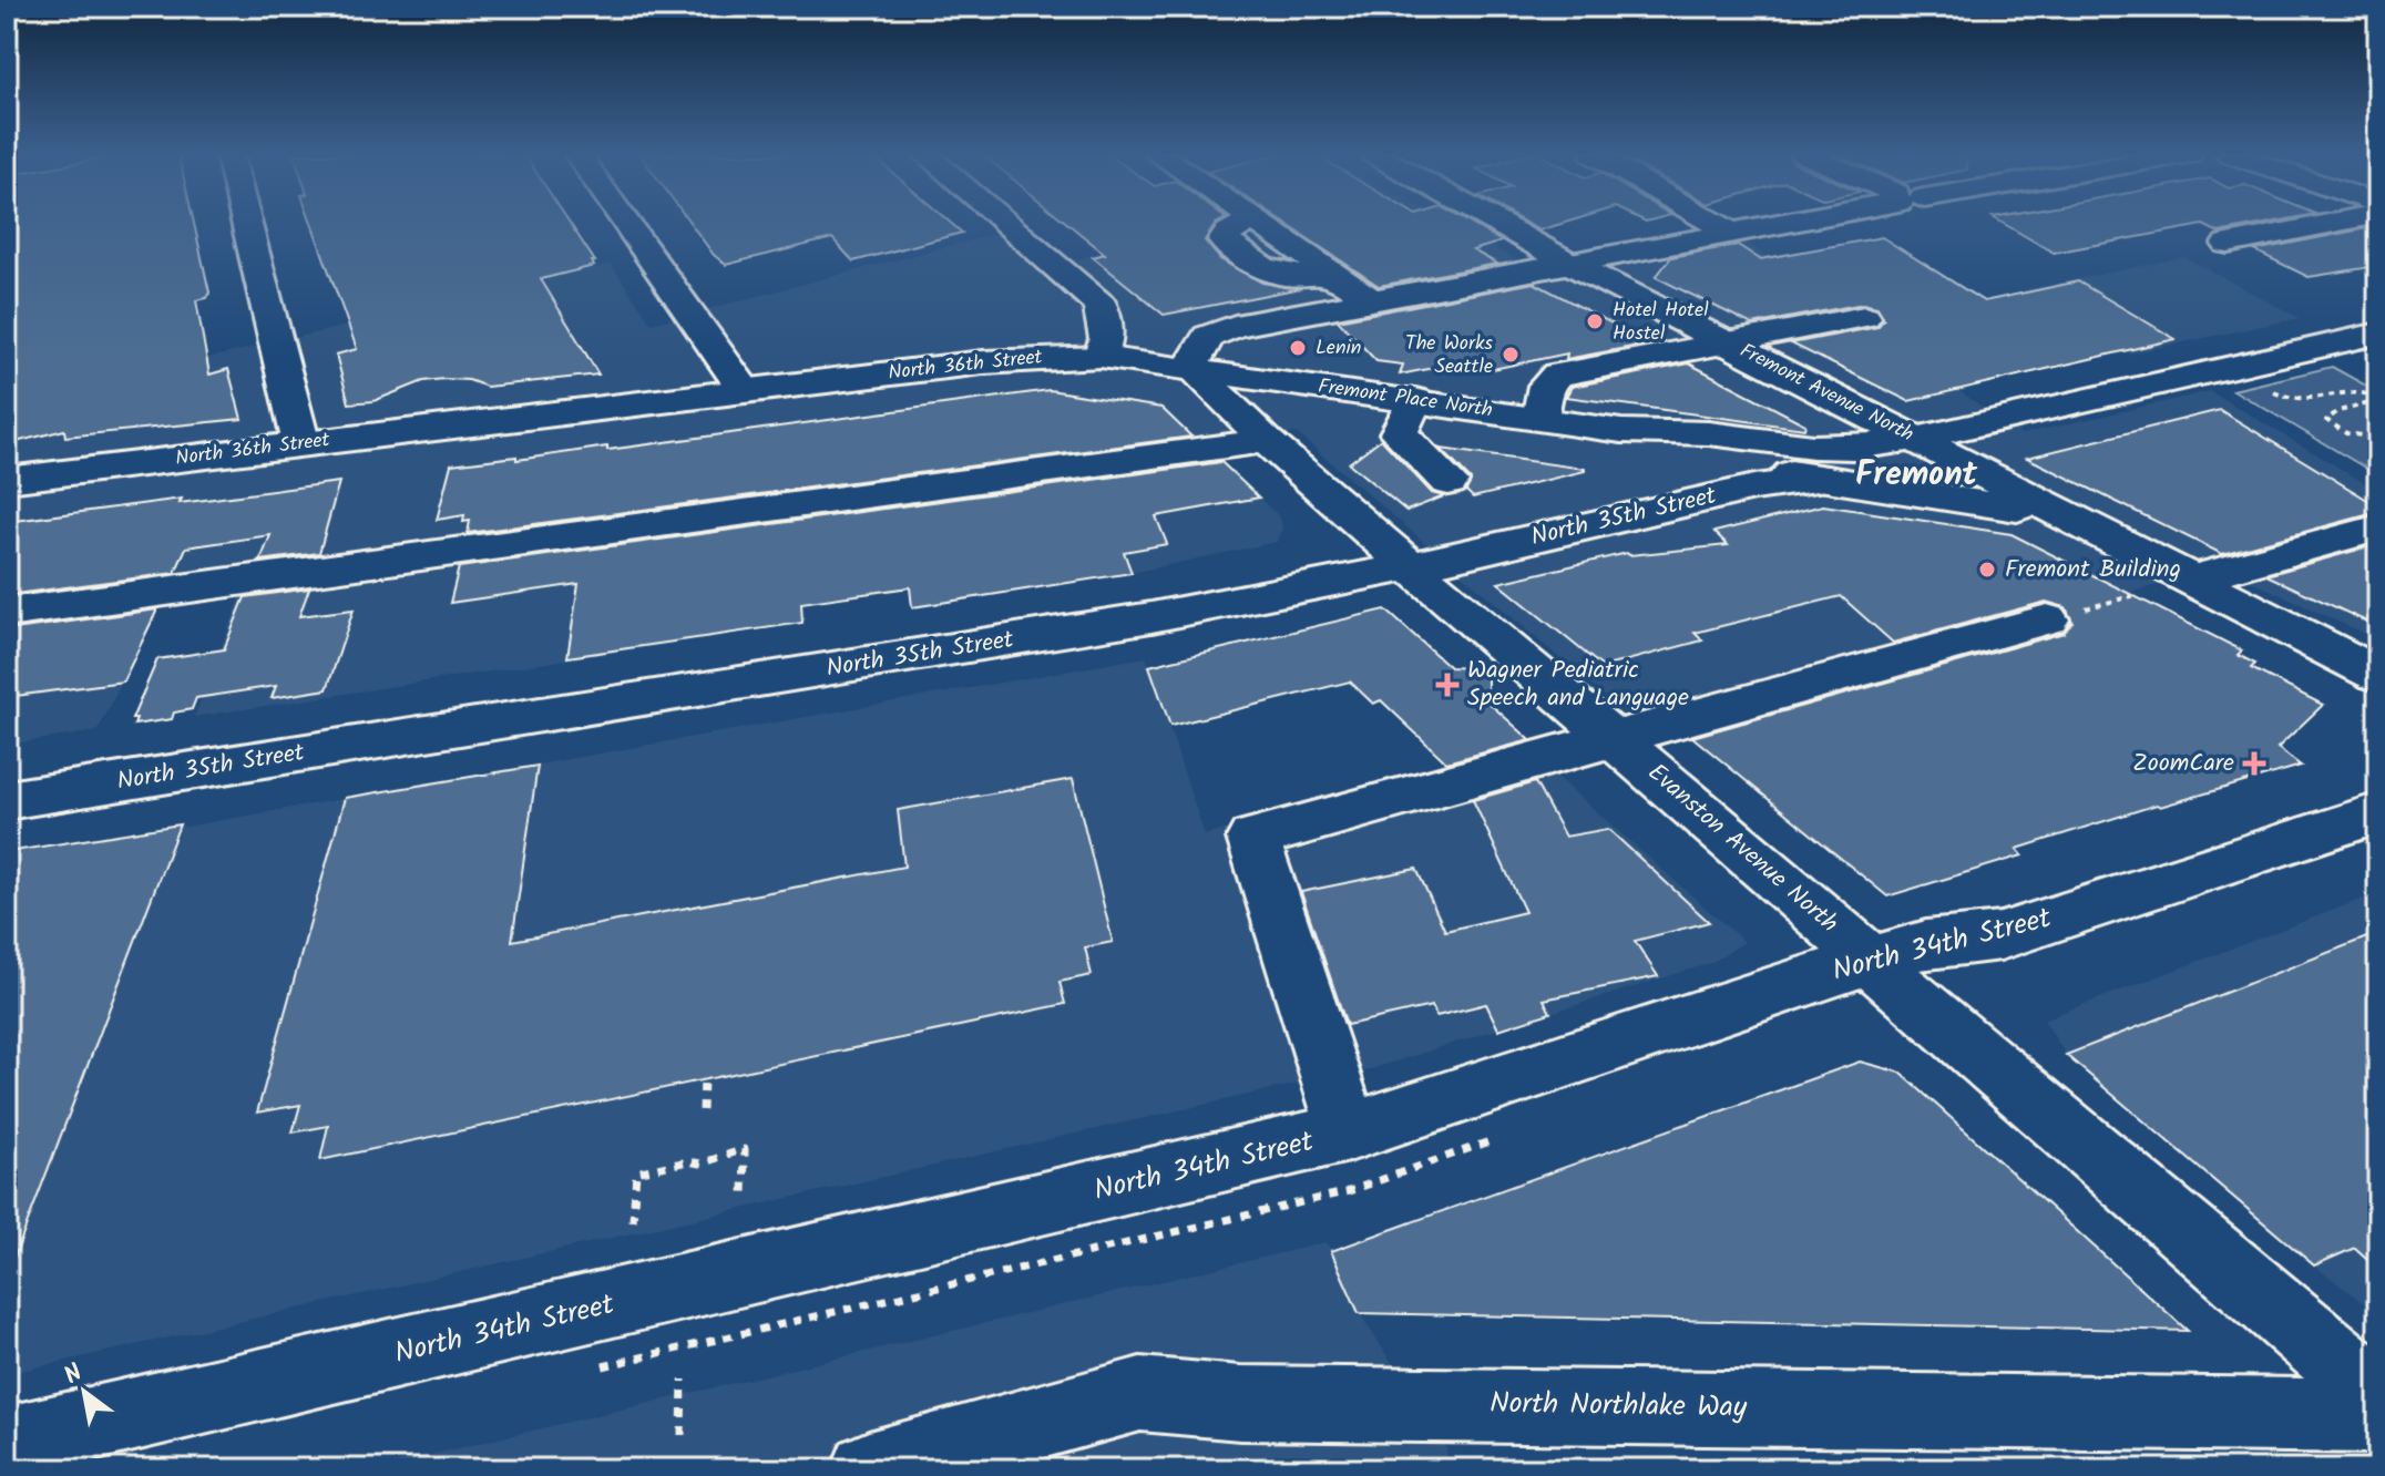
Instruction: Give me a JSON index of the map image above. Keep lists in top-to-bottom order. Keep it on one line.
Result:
{"streets":{"main road":["North 36th Street","Fremont Avenue North","Fremont Place North","North 35th Street","Evanston Avenue North","North 34th Street","North Northlake Way"]},"crossings":[["North 36th Street","Fremont Place North"],["North 36th Street","Evanston Avenue North"],["Fremont Avenue North","Fremont Place North"],["Fremont Place North","North 35th Street"],["Fremont Place North","Evanston Avenue North"],["North 35th Street","Evanston Avenue North"],["Evanston Avenue North","North 34th Street"]],"districts":["Fremont"],"places":{"other":["Hotel Hotel Hostel","Lenin","The Works Seattle","Fremont Building"],"health":["Wagner Pediatric Speech and Language","ZoomCare"]},"north":"top left"}
